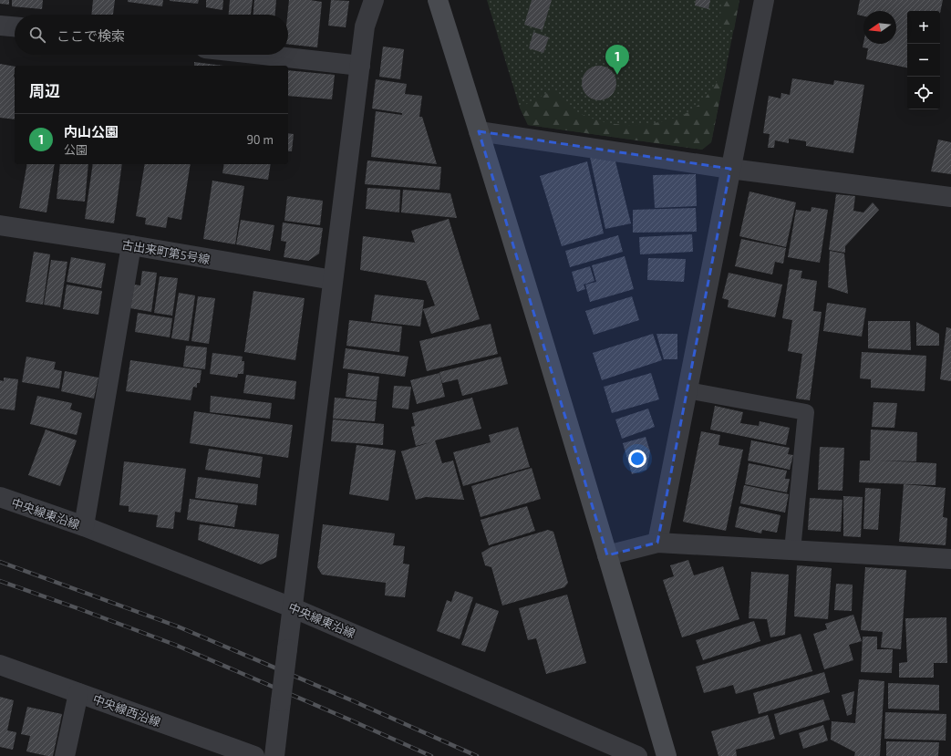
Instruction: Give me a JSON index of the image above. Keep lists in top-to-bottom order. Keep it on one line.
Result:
{"streets":{"street":["古出来町第5号線","中央線東沿線","中央線西沿線"]},"north":"left","page":{"map_buttons":["+","−"],"search":"ここで検索","pins":"1","heading":"周辺","list":[{"mark":"1","name":"内山公園","note":"公園","value":"90 m"}]}}
